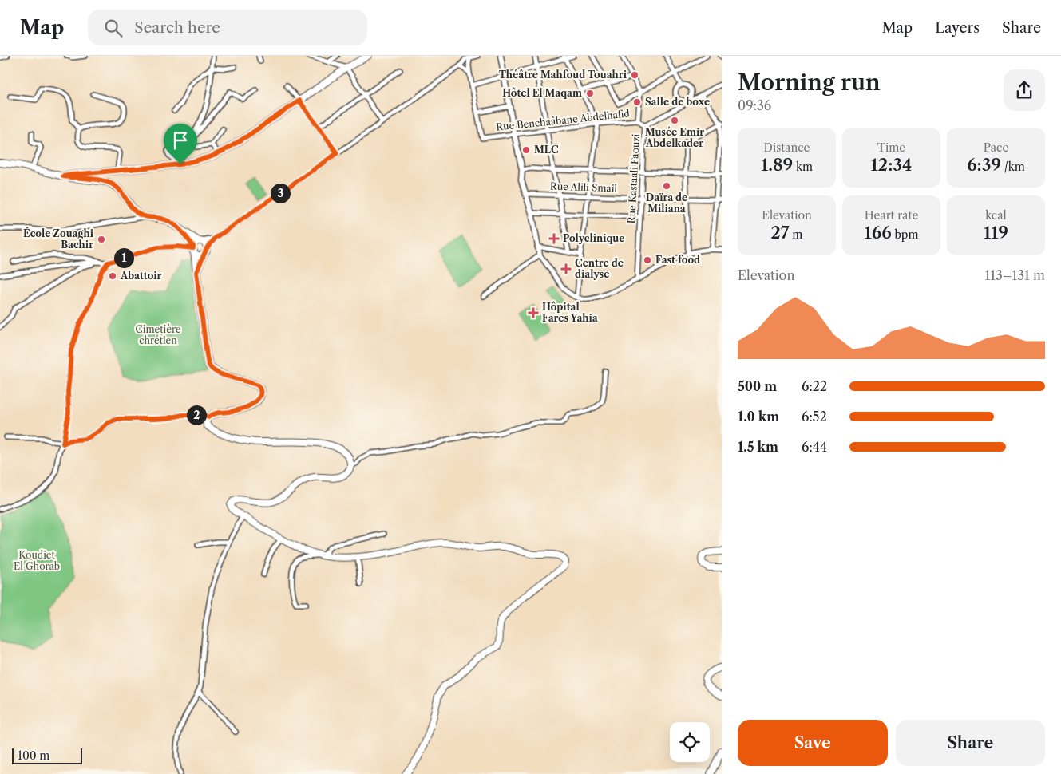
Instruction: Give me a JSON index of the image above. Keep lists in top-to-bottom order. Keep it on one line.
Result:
{"streets":{"street":["Rue Benchaâbane Abdelhafid","Rue Kastaali Faouzi","Rue Alili Smail"]},"crossings":[["Rue Benchaâbane Abdelhafid","Rue Kastaali Faouzi"],["Rue Kastaali Faouzi","Rue Alili Smail"]],"parks":["Cimetière chrétien","Koudiet El Ghorab"],"places":{"other":["Théâtre Mahfoud Touahri","Hôtel El Maqam","Salle de boxe","Musée Emir Abdelkader","MLC","Daïra de Miliana","École Zouaghi Bachir","Fast food","Abattoir"],"health":["Polyclinique","Centre de dialyse","Hôpital Fares Yahia"]},"scale_bar":"100 m","page":{"header":"Map","search":"Search here","nav":["Map","Layers","Share"],"heading":["Morning run","09:36"],"stats":[["Distance","1.89 km"],["Time","12:34"],["Pace","6:39 /km"],["Elevation","27 m"],["Heart rate","166 bpm"],["kcal","119"]],"pins":["3","1","2"],"chart":["Elevation","113–131 m"],"list":[{"name":"500 m","note":"6:22"},{"name":"1.0 km","note":"6:52"},{"name":"1.5 km","note":"6:44"}],"buttons":["Save","Share"],"scale":"100 m"}}
